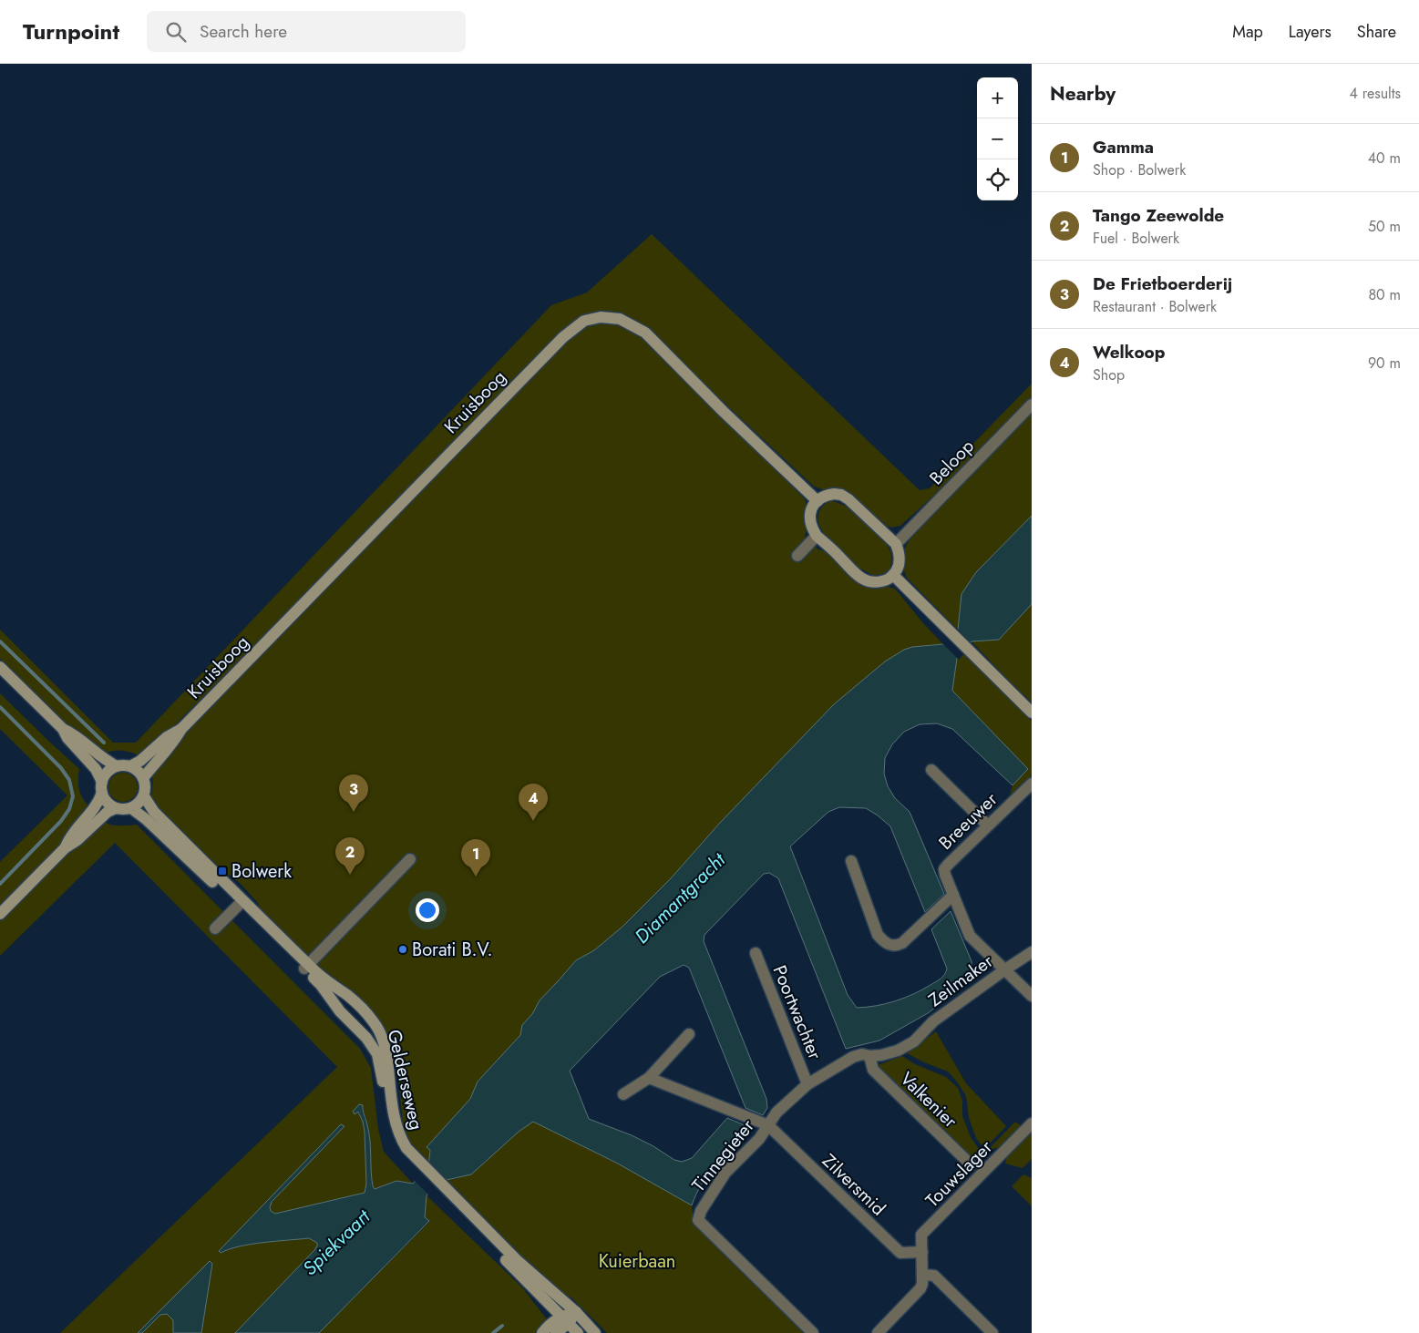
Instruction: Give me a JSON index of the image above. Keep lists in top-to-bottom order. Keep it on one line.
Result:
{"streets":{"main road":["Kruisboog","Gelderseweg"],"street":["Beloop","Breeuwer","Zeilmaker","Poortwachter","Valkenier","Tinnegieter","Touwslager","Zilversmid"]},"crossings":[["Kruisboog","Gelderseweg"],["Breeuwer","Zeilmaker"],["Zeilmaker","Tinnegieter"],["Poortwachter","Tinnegieter"],["Valkenier","Tinnegieter"],["Tinnegieter","Zilversmid"],["Touwslager","Zilversmid"]],"water":["Diamantgracht","Spiekvaart"],"parks":["Kuierbaan"],"places":{"transit":["Bolwerk"],"other":["Borati B.V."]},"page":{"header":"Turnpoint","search":"Search here","nav":["Map","Layers","Share"],"heading":["Nearby","4 results"],"map_buttons":["+","−"],"list":[{"mark":"1","name":"Gamma","note":"Shop · Bolwerk","value":"40 m"},{"mark":"2","name":"Tango Zeewolde","note":"Fuel · Bolwerk","value":"50 m"},{"mark":"3","name":"De Frietboerderij","note":"Restaurant · Bolwerk","value":"80 m"},{"mark":"4","name":"Welkoop","note":"Shop","value":"90 m"}],"pins":["3","4","2","1"]}}
